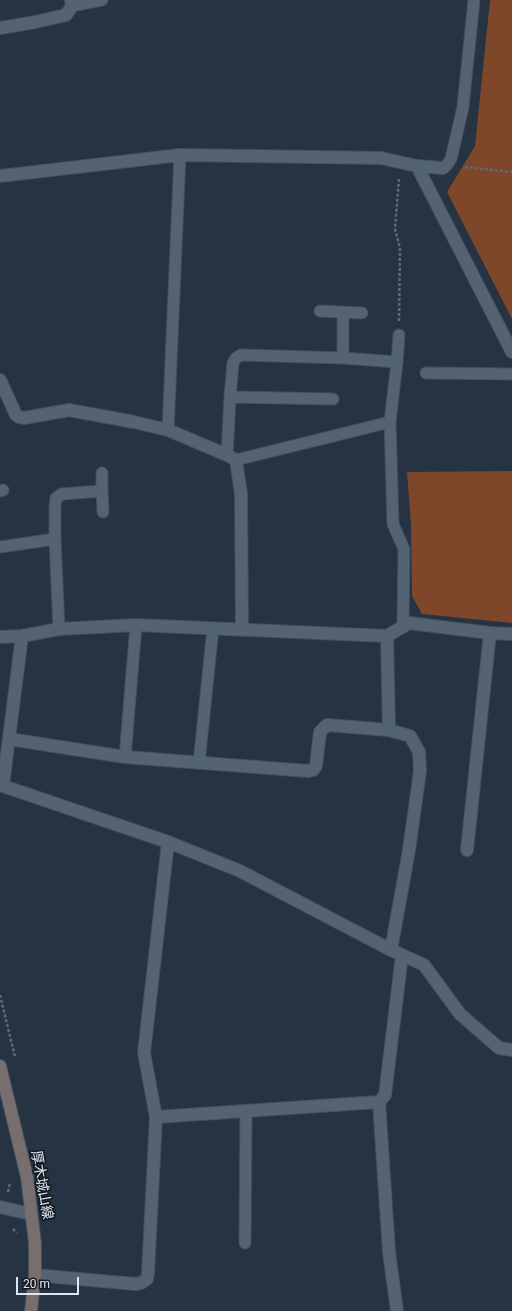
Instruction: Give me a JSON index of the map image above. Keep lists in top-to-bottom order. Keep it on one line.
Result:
{"streets":{"main road":["厚木城山線"]},"scale_bar":"20 m"}
